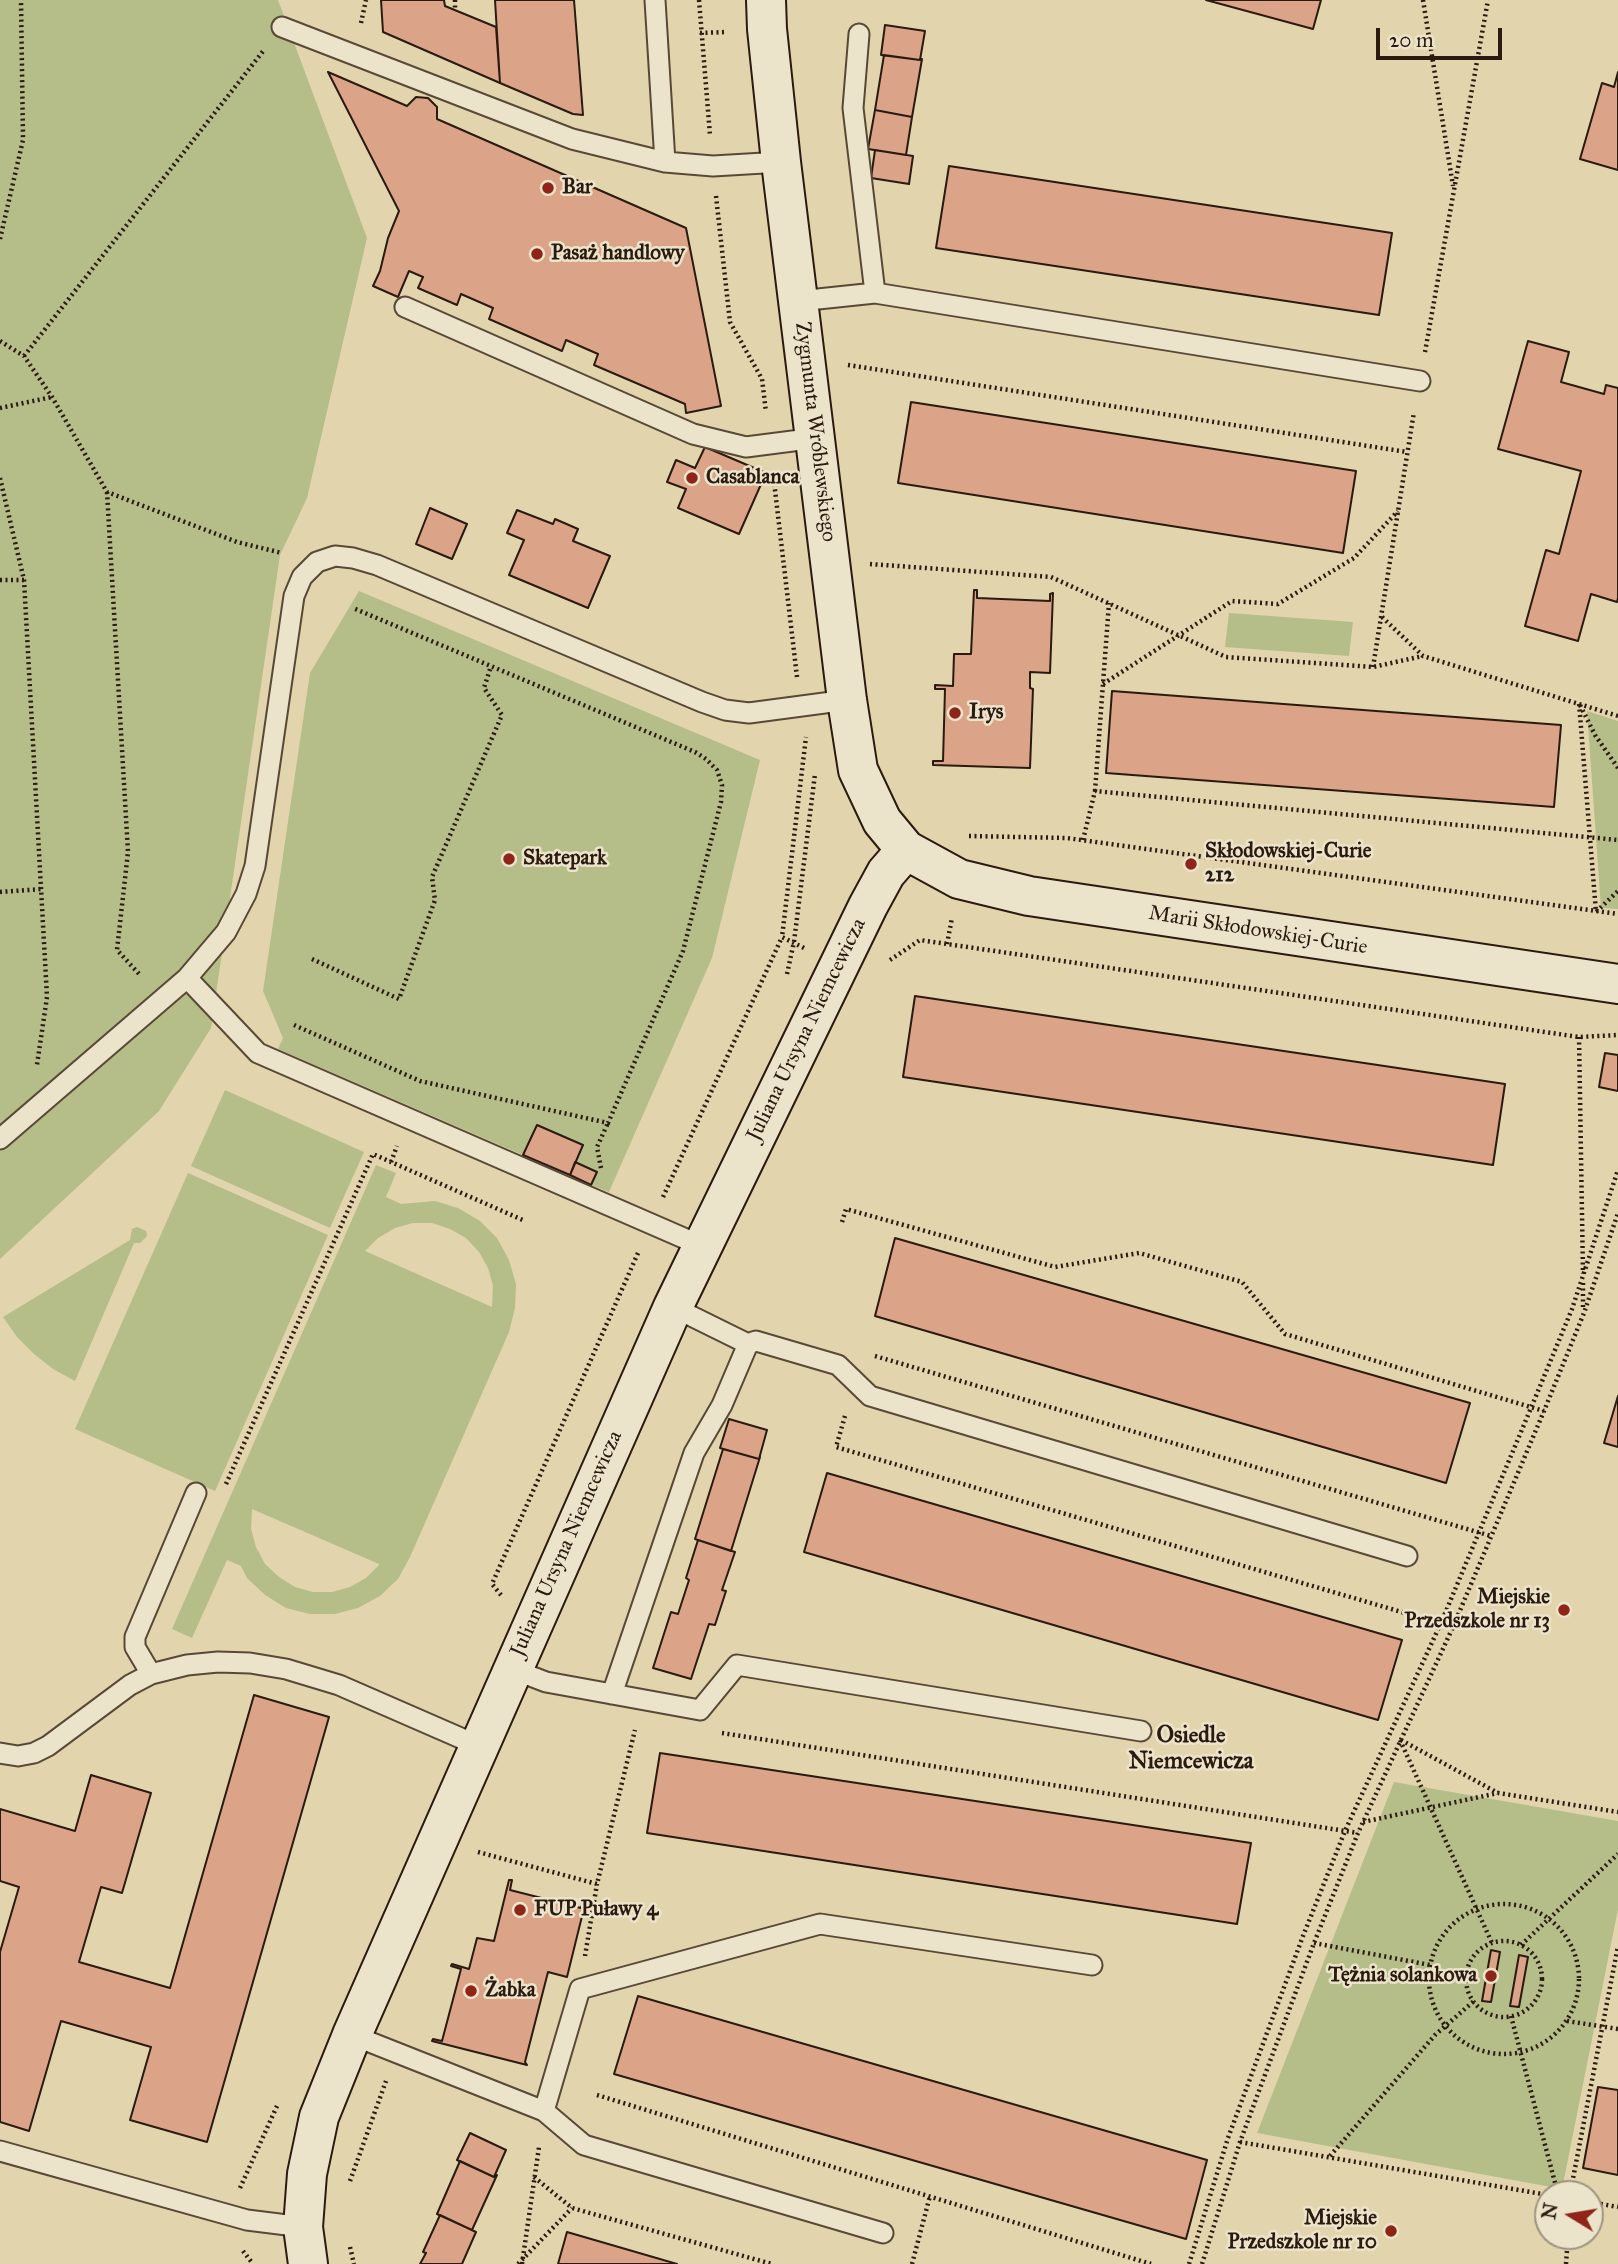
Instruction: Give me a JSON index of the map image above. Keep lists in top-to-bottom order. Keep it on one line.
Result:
{"streets":{"street":["Zygmunta Wróblewskiego","Marii Skłodowskiej-Curie","Juliana Ursyna Niemcewicza"]},"crossings":[["Zygmunta Wróblewskiego","Marii Skłodowskiej-Curie"],["Zygmunta Wróblewskiego","Juliana Ursyna Niemcewicza"],["Marii Skłodowskiej-Curie","Juliana Ursyna Niemcewicza"]],"districts":["Osiedle Niemcewicza"],"places":["Bar","Pasaż handlowy","Casablanca","Irys","Skatepark","Skłodowskiej-Curie 212","Miejskie Przedszkole nr 13","FUP Puławy 4","Tężnia solankowa","Żabka","Miejskie Przedszkole nr 10"],"scale_bar":"20 m","north":"left"}
